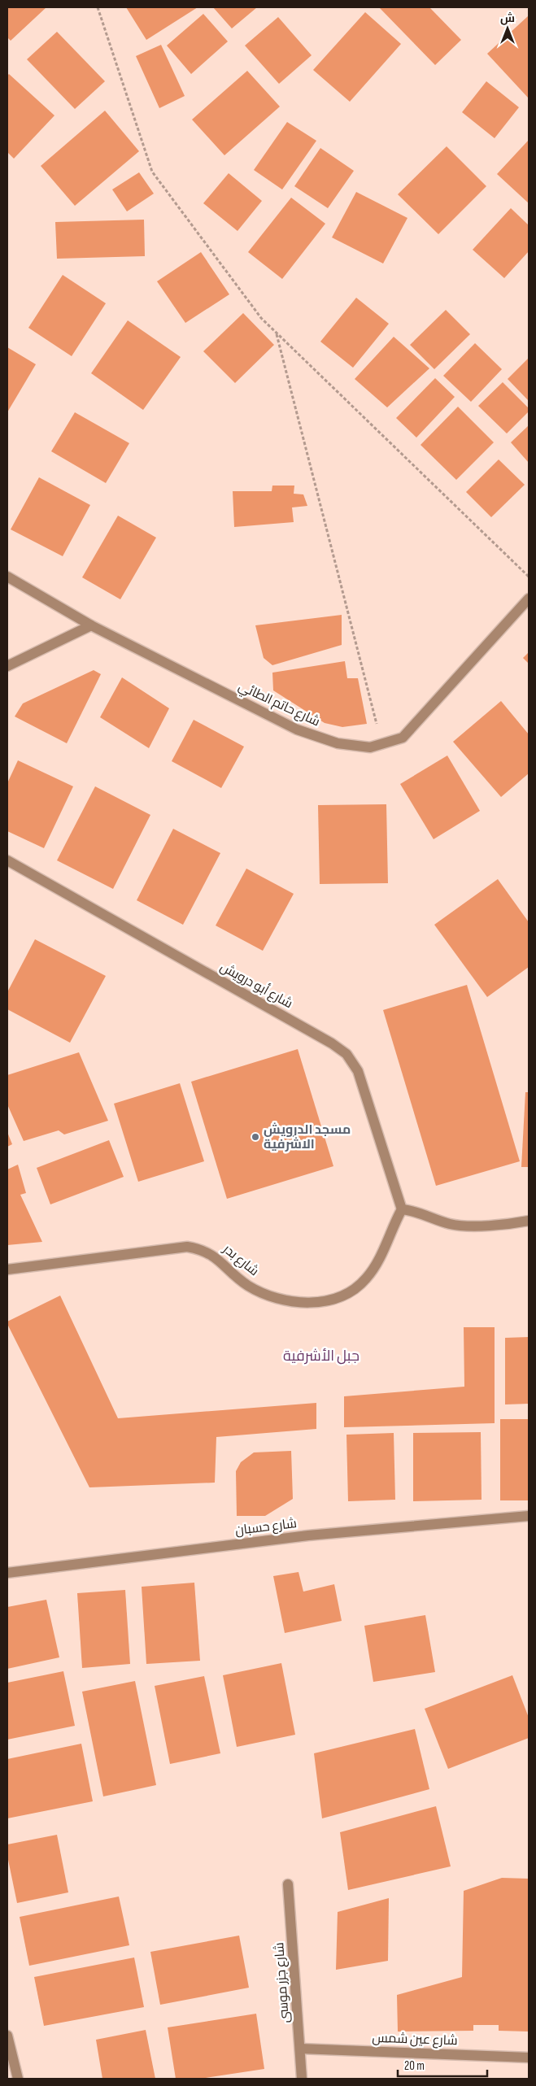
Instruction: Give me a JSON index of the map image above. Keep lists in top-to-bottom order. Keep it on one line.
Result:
{"streets":{"street":["شارع حاتم الطائي","شارع أبو درويش","شارع بدر","شارع حسبان","شارع جزر موسى","شارع عين شمس"]},"crossings":[["شارع أبو درويش","شارع بدر"],["شارع جزر موسى","شارع عين شمس"]],"districts":["جبل الأشرفية"],"places":["مسجد الدرويش الاشرفية"],"scale_bar":"20 m","north":"top"}
